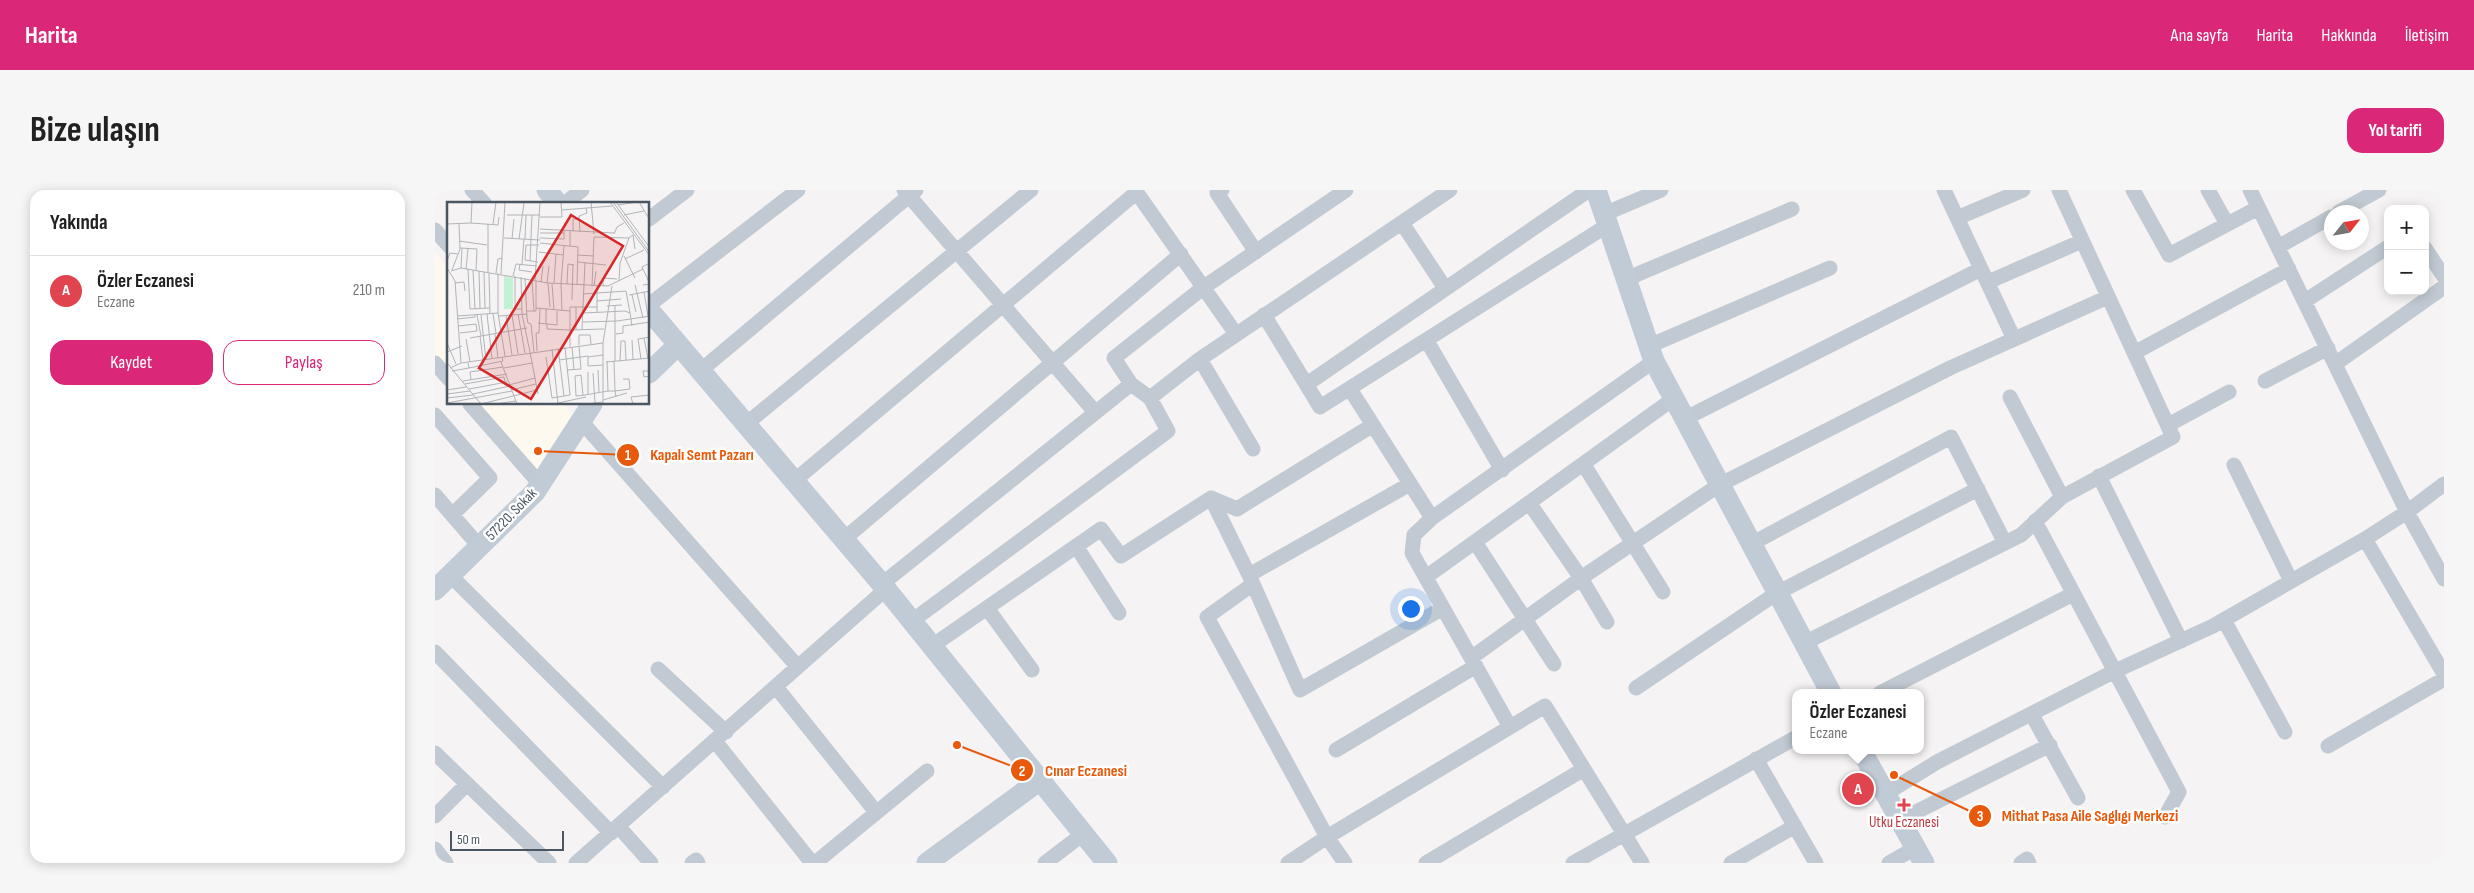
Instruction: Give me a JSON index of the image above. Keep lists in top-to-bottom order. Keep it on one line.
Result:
{"streets":{"street":["57220. Sokak"]},"places":{"other":["Kapalı Semt Pazarı","Cınar Eczanesi","Mithat Pasa Aile Saglıgı Merkezi"],"health":["Utku Eczanesi"]},"scale_bar":"50 m","north":"top right","page":{"header":"Harita","nav":["Ana sayfa","Harita","Hakkında","İletişim"],"buttons":["Yol tarifi",["Kaydet","Paylaş"]],"title":"Bize ulaşın","heading":"Yakında","map_buttons":["+","−"],"list":[{"mark":"A","name":"Özler Eczanesi","note":"Eczane","value":"210 m"}],"popup":["Özler Eczanesi","Eczane"],"pins":"A","scale":"50 m"}}
